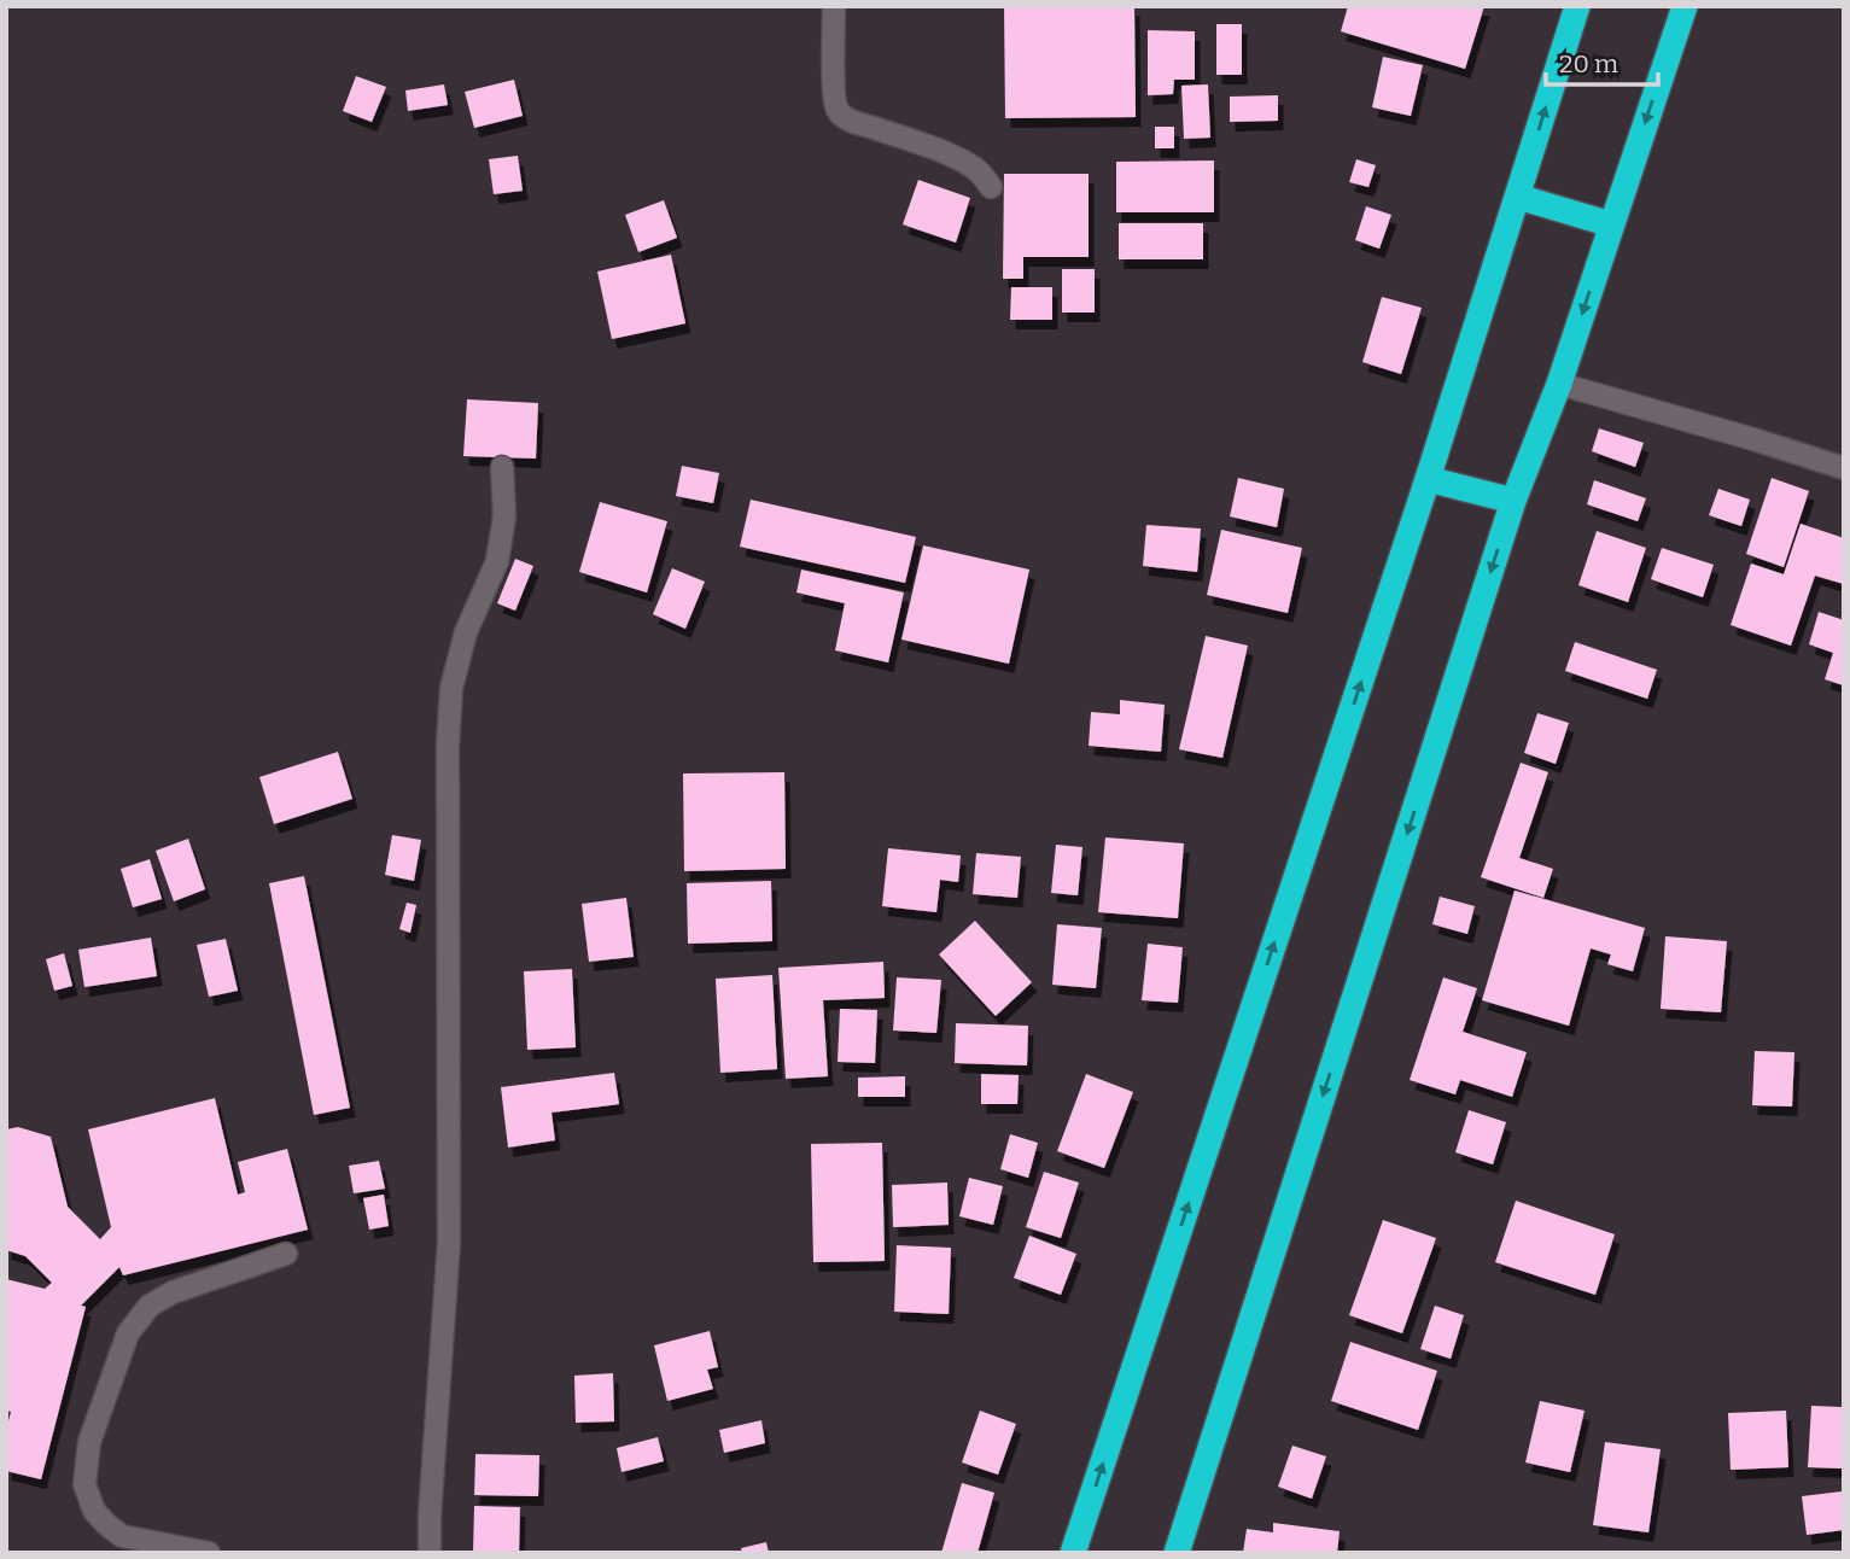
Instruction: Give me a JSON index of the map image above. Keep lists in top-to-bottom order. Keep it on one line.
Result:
{"scale_bar":"20 m"}
